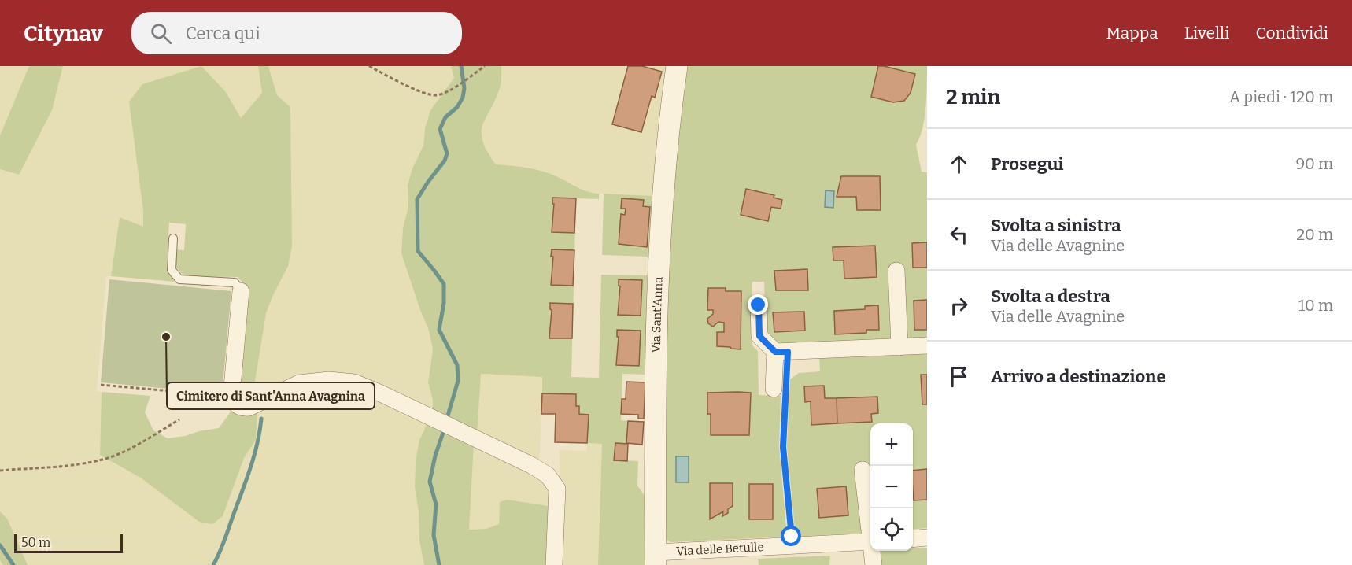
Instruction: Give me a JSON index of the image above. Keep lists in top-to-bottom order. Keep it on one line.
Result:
{"streets":{"street":["Via Sant'Anna","Via delle Betulle"]},"crossings":[["Via Sant'Anna","Via delle Betulle"]],"places":["Cimitero di Sant'Anna Avagnina"],"scale_bar":"50 m","page":{"header":"Citynav","search":"Cerca qui","nav":["Mappa","Livelli","Condividi"],"heading":["2 min","A piedi · 120 m"],"list":[["Prosegui","90 m"],["Svolta a sinistra","Via delle Avagnine","20 m"],["Svolta a destra","Via delle Avagnine","10 m"],"Arrivo a destinazione"],"map_buttons":["+","−"],"scale":"50 m"}}
